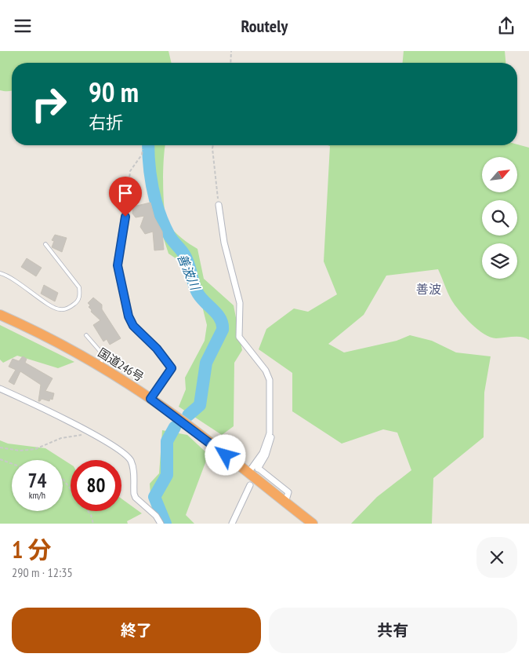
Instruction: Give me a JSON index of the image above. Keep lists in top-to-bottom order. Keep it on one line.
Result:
{"streets":{"highway":["国道246号"]},"districts":["善波"],"water":["善波川"],"north":"top right","page":{"header":"Routely","turn":["90 m","右折"],"speed":"74 km/h","limit":"80","heading":["1 分","290 m · 12:35"],"buttons":["終了","共有"]}}
